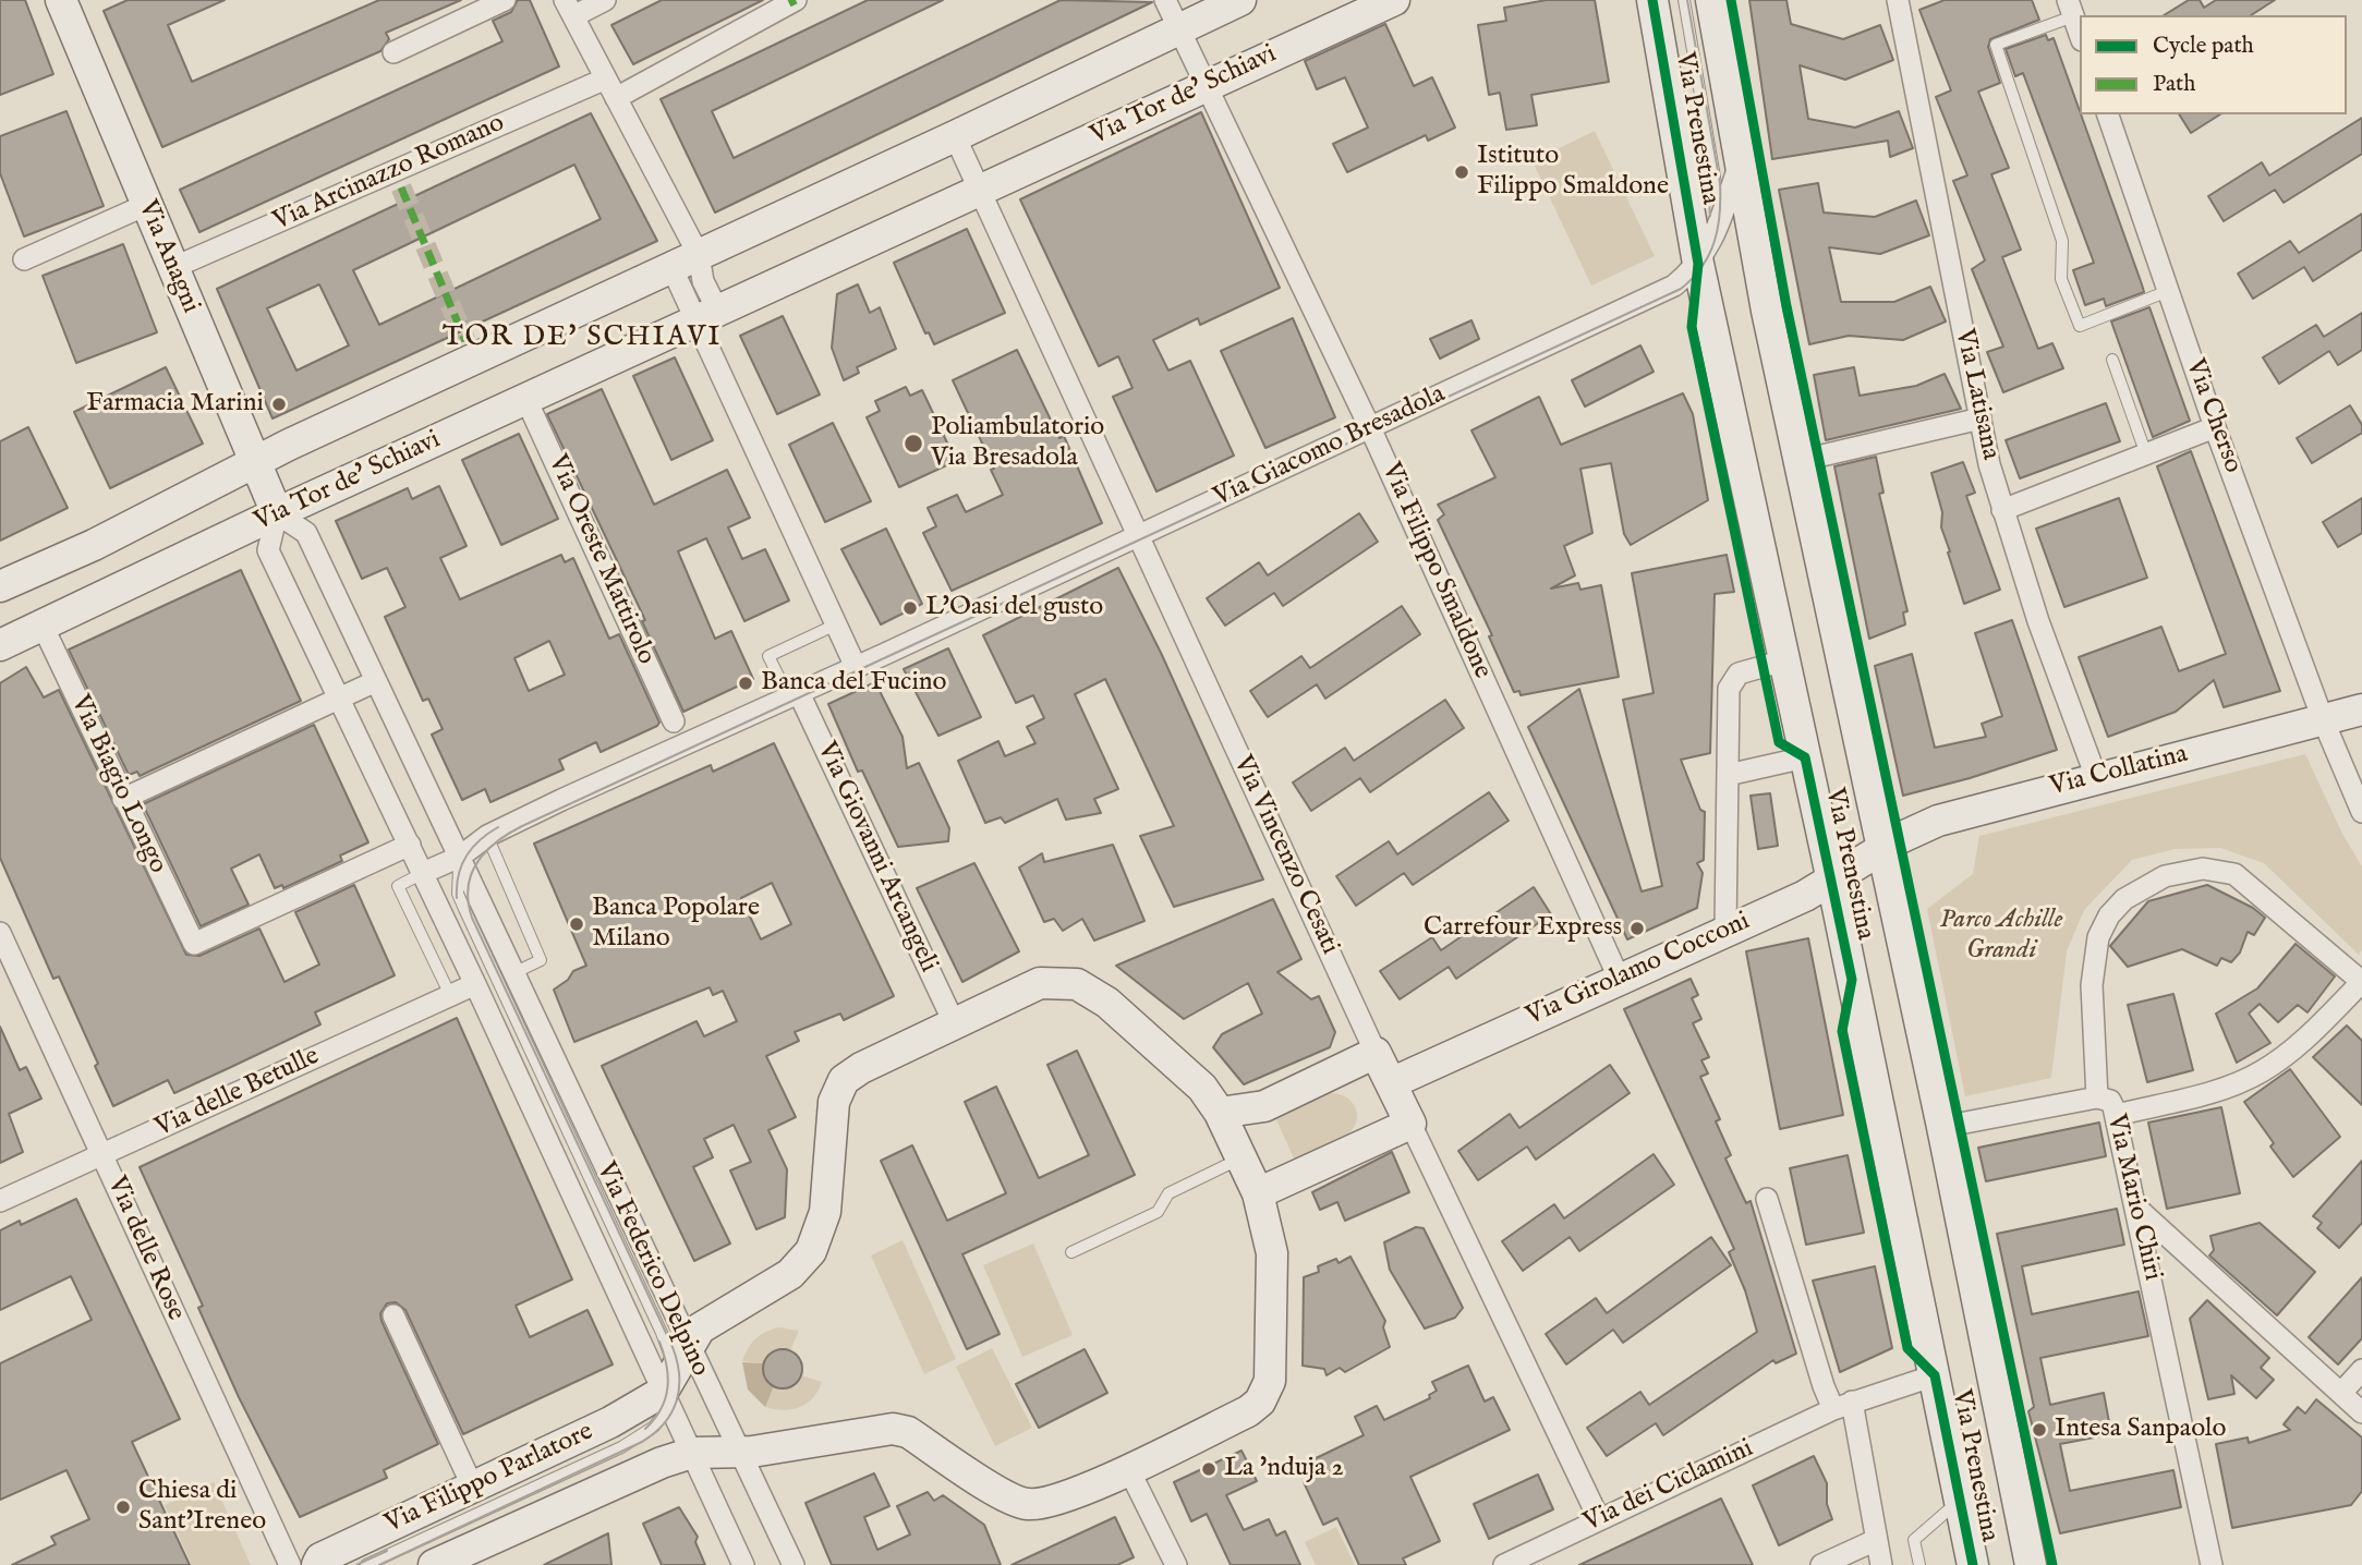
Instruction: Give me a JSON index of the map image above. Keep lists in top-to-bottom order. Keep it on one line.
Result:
{"streets":{"main road":["Via Tor de' Schiavi","Via Prenestina","Via Anagni","Via Collatina","Via Vincenzo Cesati","Via Girolamo Cocconi","Via Filippo Parlatore"],"street":["Via Arcinazzo Romano","Via Latisana","Via Cherso","Via Giacomo Bresadola","Via Oreste Mattirolo","Via Filippo Smaldone","Via Biagio Longo","Via Giovanni Arcangeli","Via delle Betulle","Via Mario Chiri","Via delle Rose","Via Federico Delpino","Via dei Ciclamini"]},"crossings":[["Via Tor de' Schiavi","Via Anagni"],["Via Tor de' Schiavi","Via Oreste Mattirolo"],["Via Tor de' Schiavi","Via Filippo Smaldone"],["Via Tor de' Schiavi","Via Biagio Longo"],["Via Tor de' Schiavi","Via Vincenzo Cesati"],["Via Prenestina","Via Giacomo Bresadola"],["Via Prenestina","Via Collatina"],["Via Prenestina","Via Girolamo Cocconi"],["Via Prenestina","Via dei Ciclamini"],["Via Arcinazzo Romano","Via Anagni"],["Via Latisana","Via Collatina"],["Via Cherso","Via Collatina"],["Via Giacomo Bresadola","Via Filippo Smaldone"],["Via Giacomo Bresadola","Via Vincenzo Cesati"],["Via Giacomo Bresadola","Via Giovanni Arcangeli"],["Via Filippo Smaldone","Via Girolamo Cocconi"],["Via Collatina","Via Girolamo Cocconi"],["Via Vincenzo Cesati","Via Girolamo Cocconi"],["Via Vincenzo Cesati","Via dei Ciclamini"],["Via Giovanni Arcangeli","Via Filippo Parlatore"],["Via delle Betulle","Via delle Rose"],["Via delle Betulle","Via Federico Delpino"],["Via Federico Delpino","Via Filippo Parlatore"]],"districts":["TOR DE' SCHIAVI"],"parks":["Parco Achille Grandi"],"places":["Istituto Filippo Smaldone","Farmacia Marini","Poliambulatorio Via Bresadola","L'Oasi del gusto","Banca del Fucino","Banca Popolare Milano","Carrefour Express","Intesa Sanpaolo","La 'nduja 2","Chiesa di Sant'Ireneo"],"legend":["Cycle path","Path"]}
